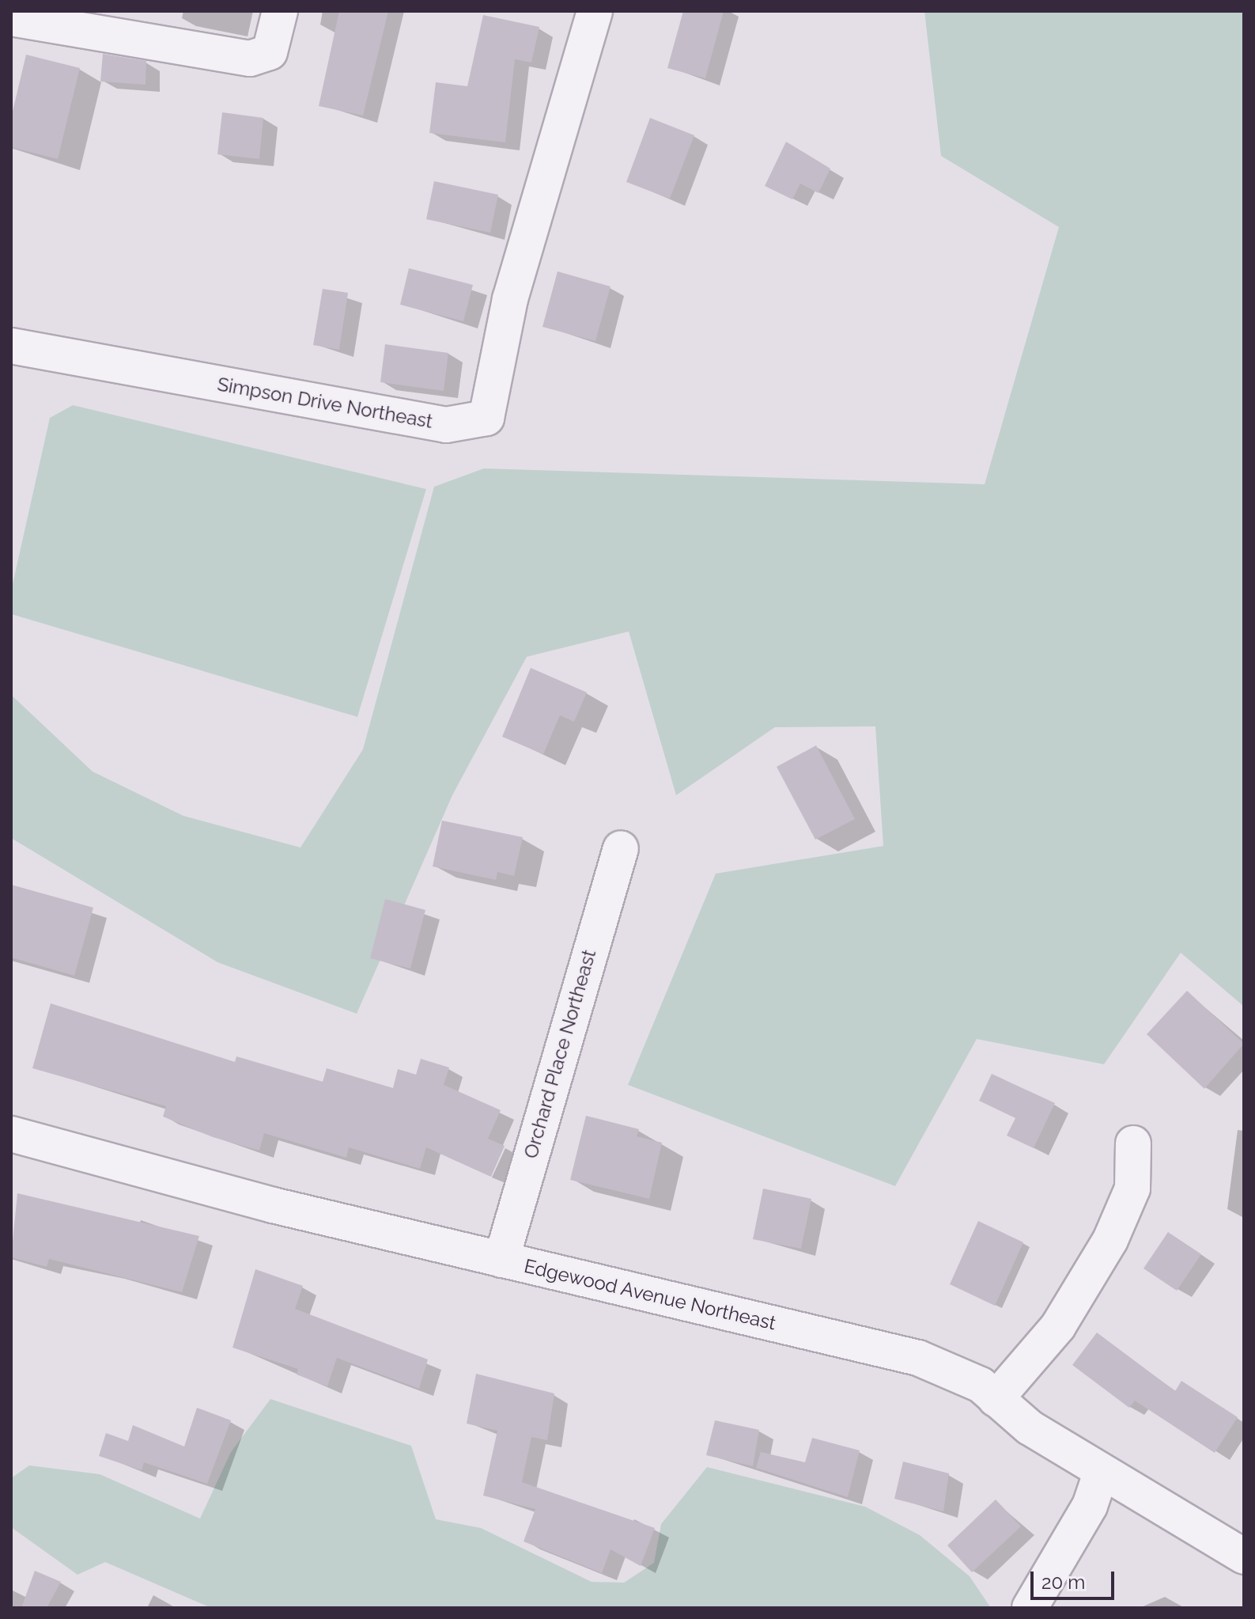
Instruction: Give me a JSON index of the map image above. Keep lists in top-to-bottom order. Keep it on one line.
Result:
{"streets":{"street":["Simpson Drive Northeast","Orchard Place Northeast","Edgewood Avenue Northeast"]},"crossings":[["Orchard Place Northeast","Edgewood Avenue Northeast"]],"scale_bar":"20 m"}
